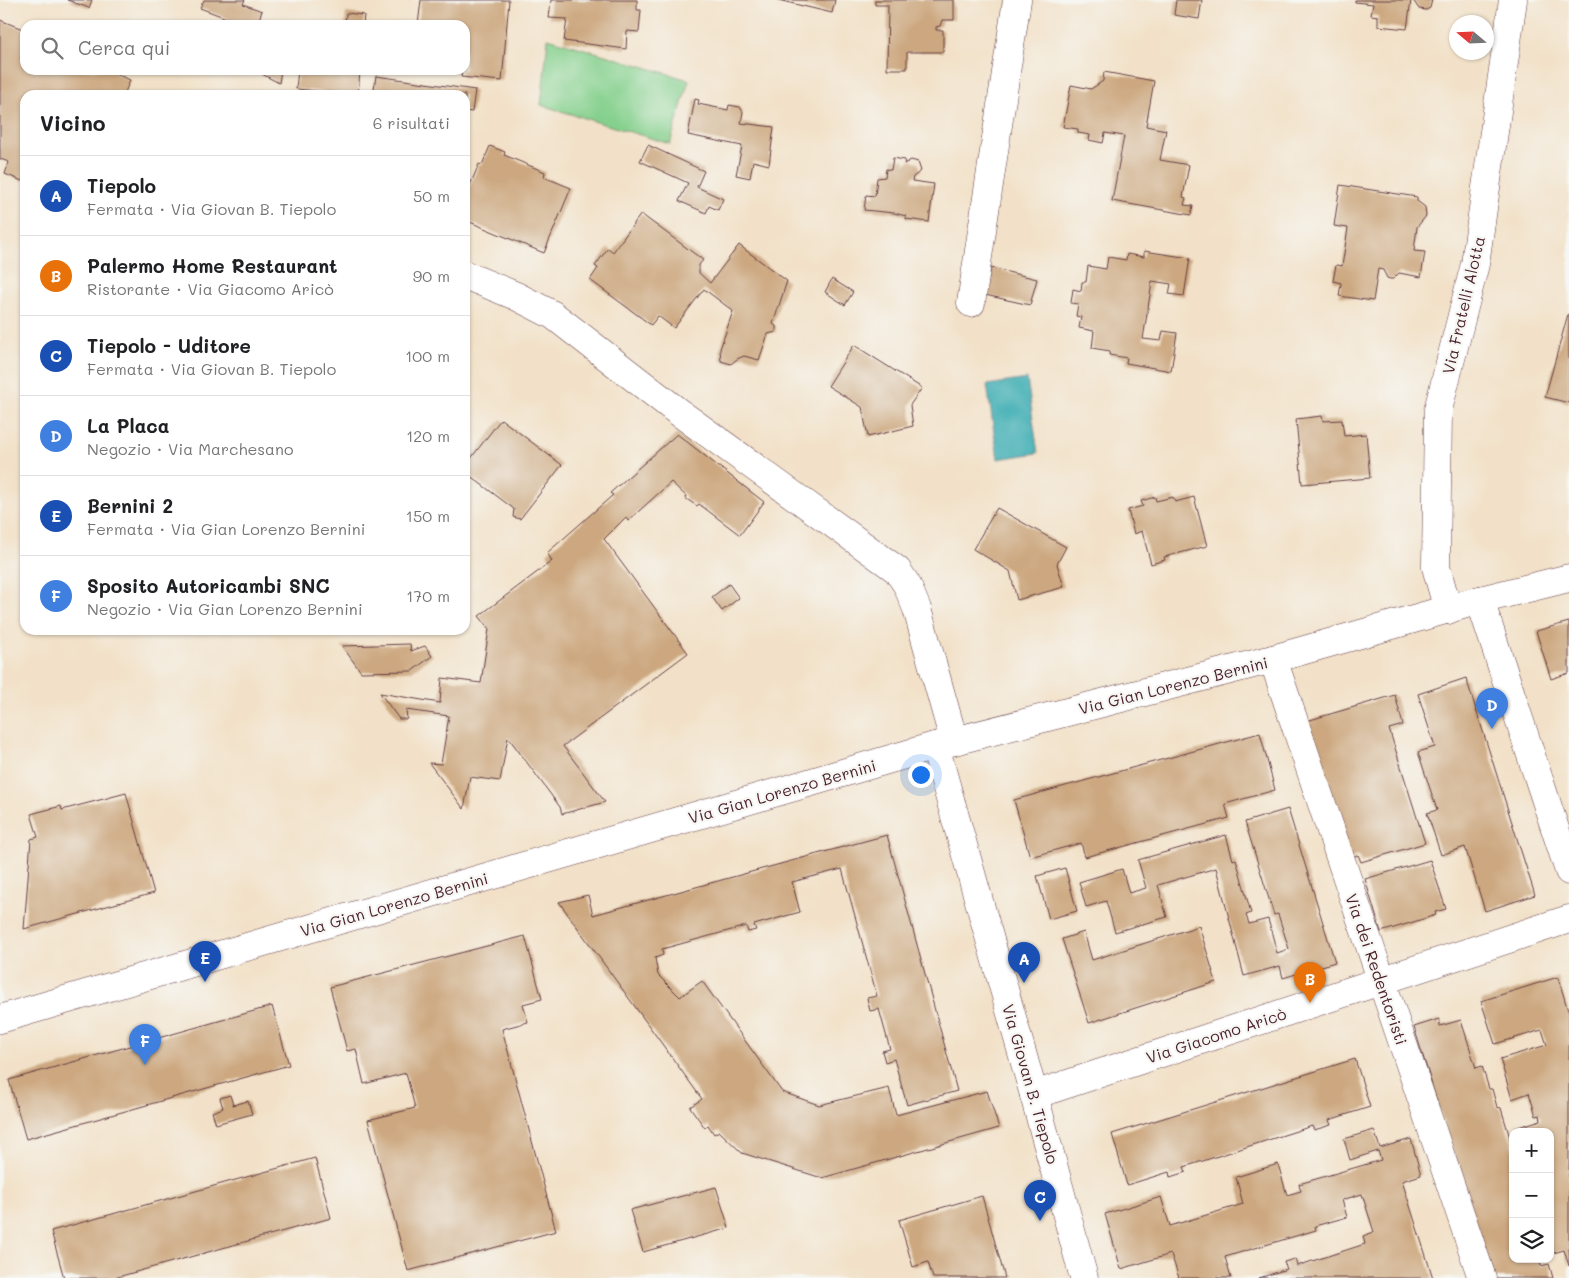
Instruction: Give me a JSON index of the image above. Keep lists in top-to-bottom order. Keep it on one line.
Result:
{"streets":{"street":["Via Fratelli Alotta","Via Gian Lorenzo Bernini","Via dei Redentoristi","Via Giacomo Aricò","Via Giovan B. Tiepolo"]},"crossings":[["Via Fratelli Alotta","Via Gian Lorenzo Bernini"],["Via Gian Lorenzo Bernini","Via dei Redentoristi"],["Via Gian Lorenzo Bernini","Via Giovan B. Tiepolo"],["Via dei Redentoristi","Via Giacomo Aricò"],["Via Giacomo Aricò","Via Giovan B. Tiepolo"]],"north":"left","page":{"search":"Cerca qui","heading":["Vicino","6 risultati"],"list":[{"mark":"A","name":"Tiepolo","note":"Fermata · Via Giovan B. Tiepolo","value":"50 m"},{"mark":"B","name":"Palermo Home Restaurant","note":"Ristorante · Via Giacomo Aricò","value":"90 m"},{"mark":"C","name":"Tiepolo - Uditore","note":"Fermata · Via Giovan B. Tiepolo","value":"100 m"},{"mark":"D","name":"La Placa","note":"Negozio · Via Marchesano","value":"120 m"},{"mark":"E","name":"Bernini 2","note":"Fermata · Via Gian Lorenzo Bernini","value":"150 m"},{"mark":"F","name":"Sposito Autoricambi SNC","note":"Negozio · Via Gian Lorenzo Bernini","value":"170 m"}],"pins":["D","E","A","B","F","C"],"map_buttons":["+","−"]}}
